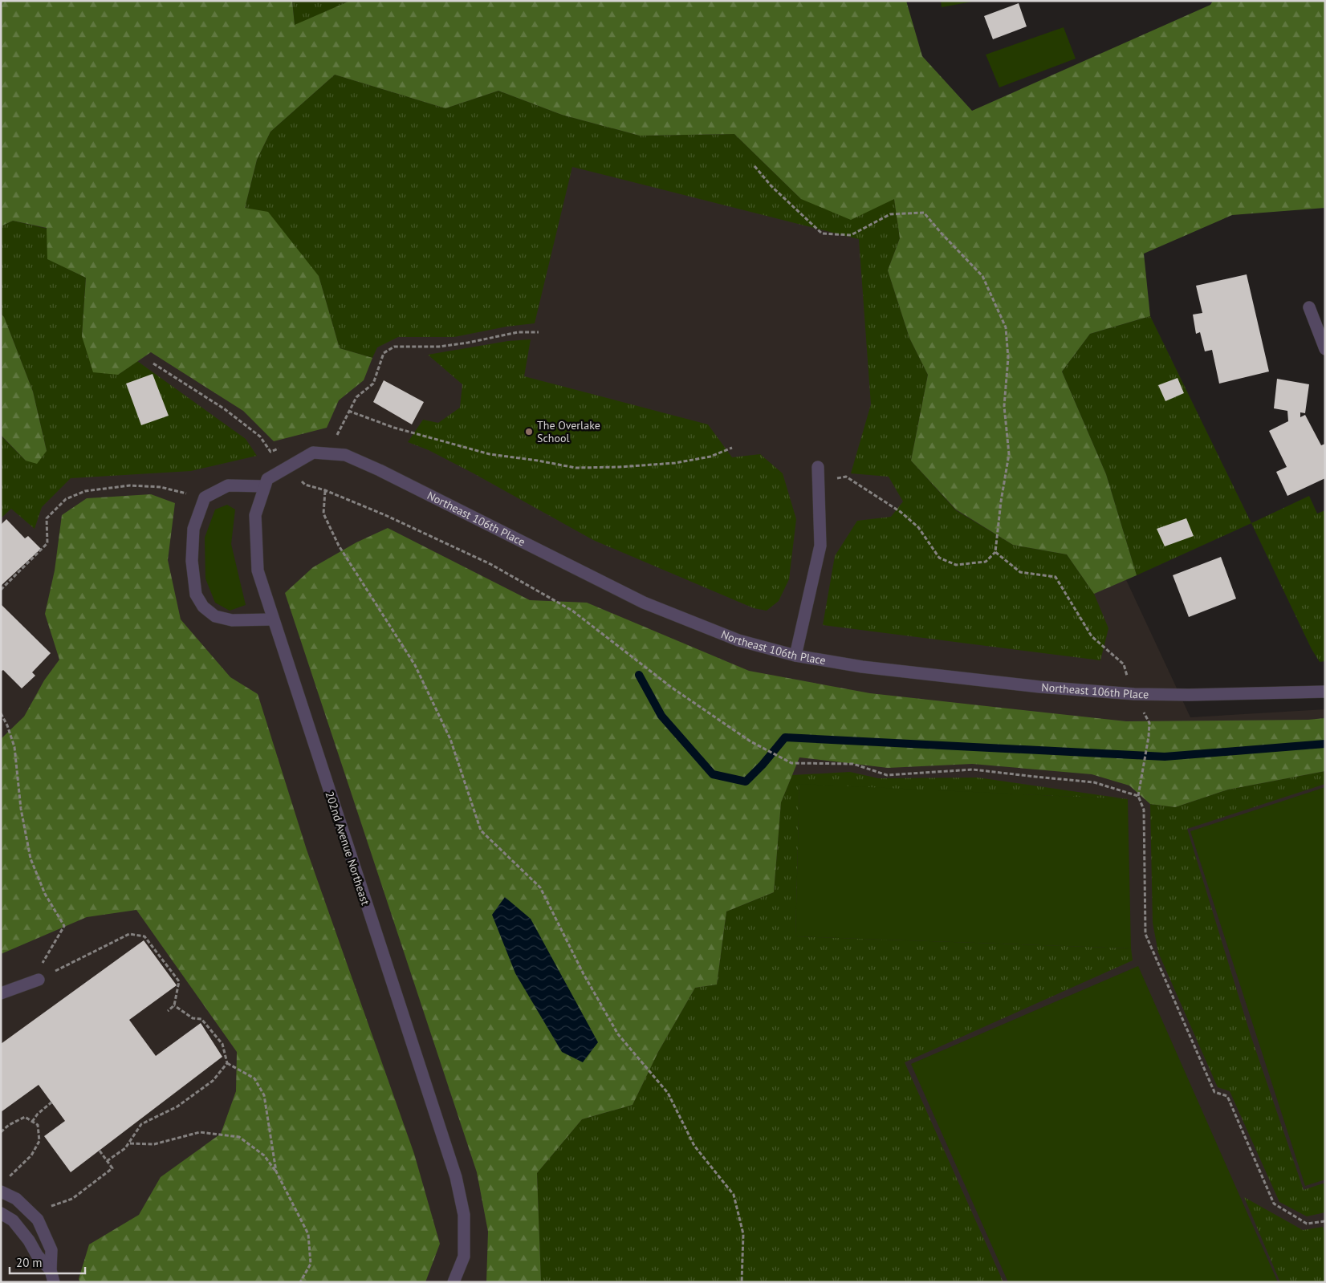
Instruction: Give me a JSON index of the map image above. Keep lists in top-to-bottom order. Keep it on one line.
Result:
{"streets":{"street":["Northeast 106th Place","202nd Avenue Northeast"]},"crossings":[["Northeast 106th Place","202nd Avenue Northeast"]],"places":["The Overlake School"],"scale_bar":"20 m"}
